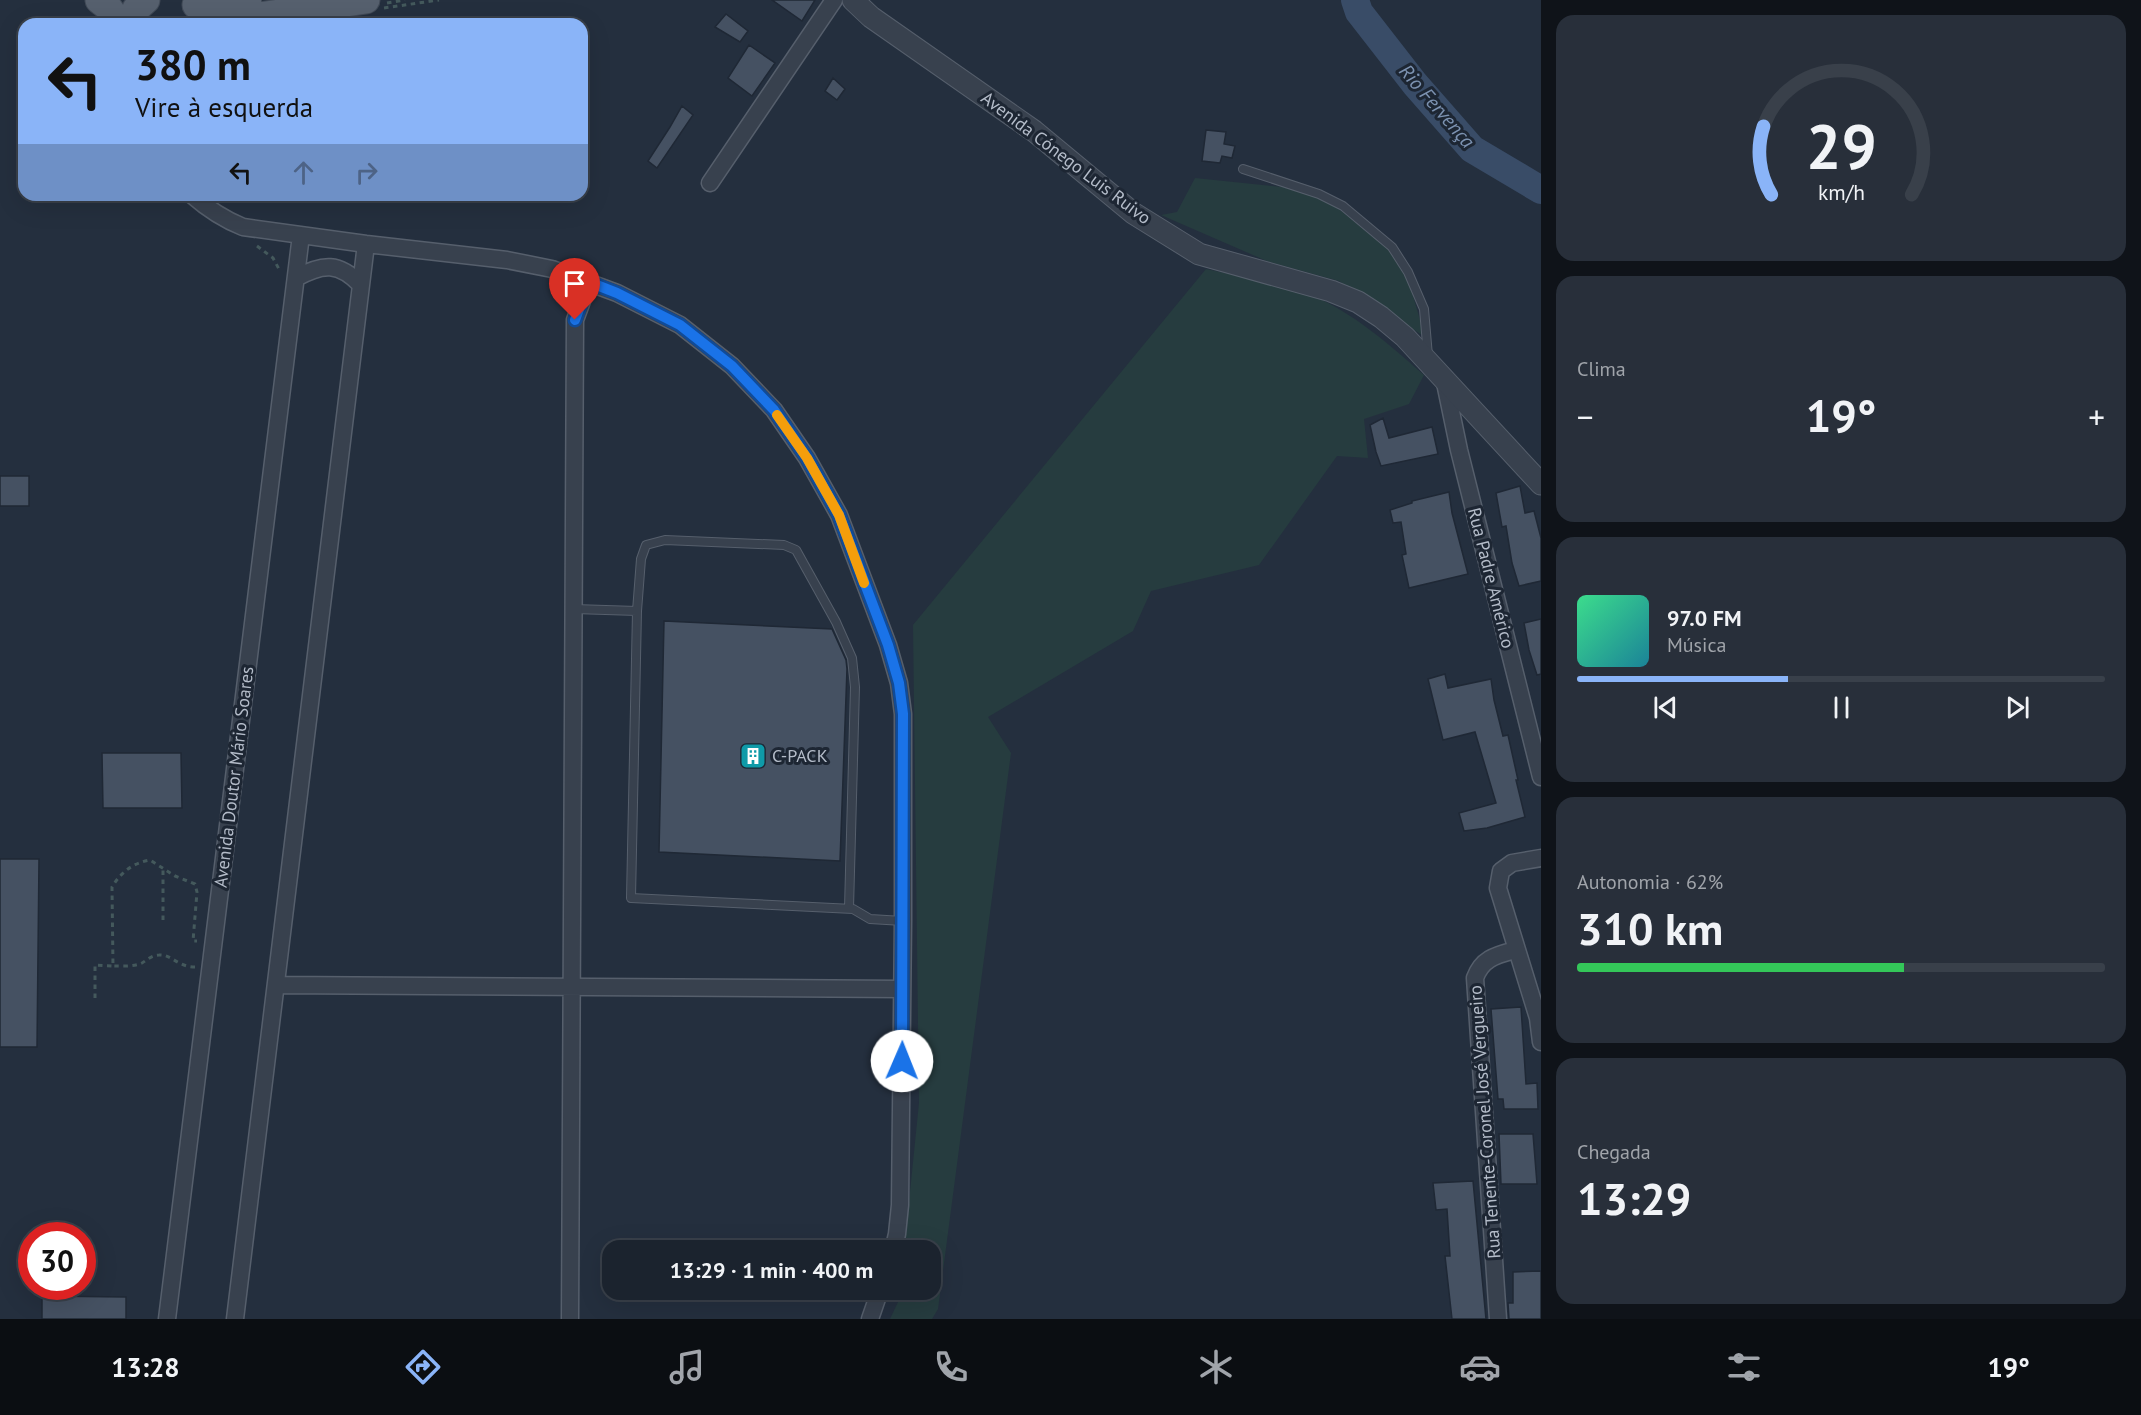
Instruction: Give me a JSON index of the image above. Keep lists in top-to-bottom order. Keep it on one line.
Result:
{"streets":{"street":["Avenida Cónego Luis Ruivo","Rua Padre Américo","Avenida Doutor Mário Soares","Rua Tenente-Coronel José Vergueiro"]},"crossings":[["Avenida Cónego Luis Ruivo","Rua Padre Américo"]],"water":["Rio Fervença"],"places":{"building":["C-PACK"]},"page":{"turn":["380 m","Vire à esquerda"],"tile":["Clima",["Autonomia · 62%","310 km"],["Chegada","13:29"]],"heat":["−","19°","+"],"song":["97.0 FM","Música"],"limit":"30","trip":"13:29 · 1 min · 400 m","tabs":["13:28","19°"],"gauge":["29","km/h"]}}
